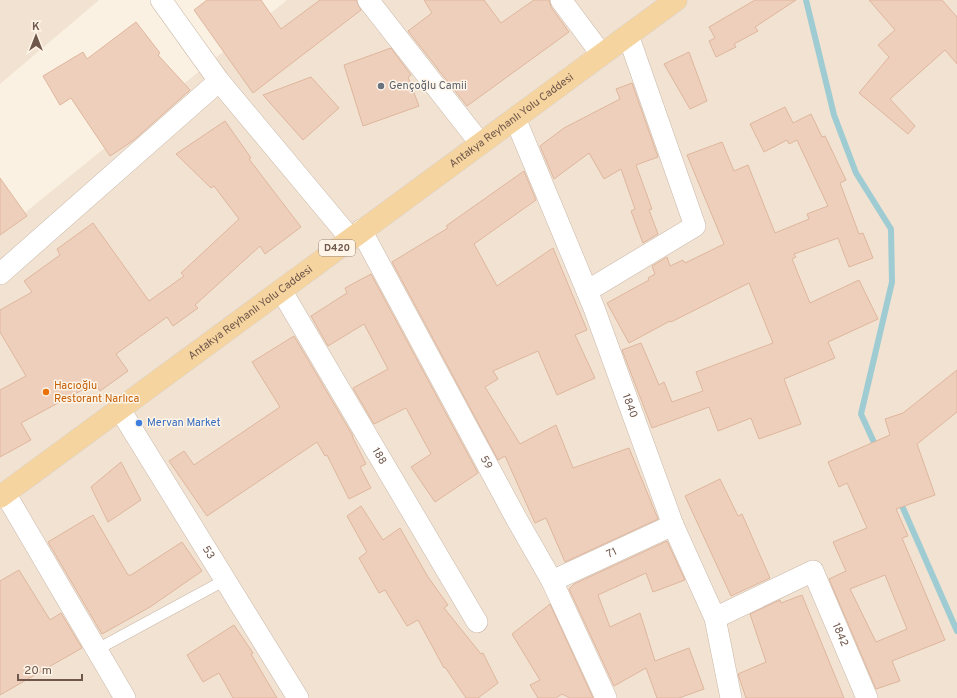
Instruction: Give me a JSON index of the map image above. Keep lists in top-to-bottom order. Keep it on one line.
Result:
{"streets":{"main road":["Antakya Reyhanlı Yolu Caddesi","D420"],"street":["1840","188","59","53","71","1842"]},"crossings":[["Antakya Reyhanlı Yolu Caddesi","1840"],["Antakya Reyhanlı Yolu Caddesi","188"],["Antakya Reyhanlı Yolu Caddesi","59"],["Antakya Reyhanlı Yolu Caddesi","53"],["1840","71"],["1840","1842"],["59","71"]],"places":["Gençoğlu Camii","Hacıoğlu Restorant Narlıca","Mervan Market"],"scale_bar":"20 m","north":"top"}
